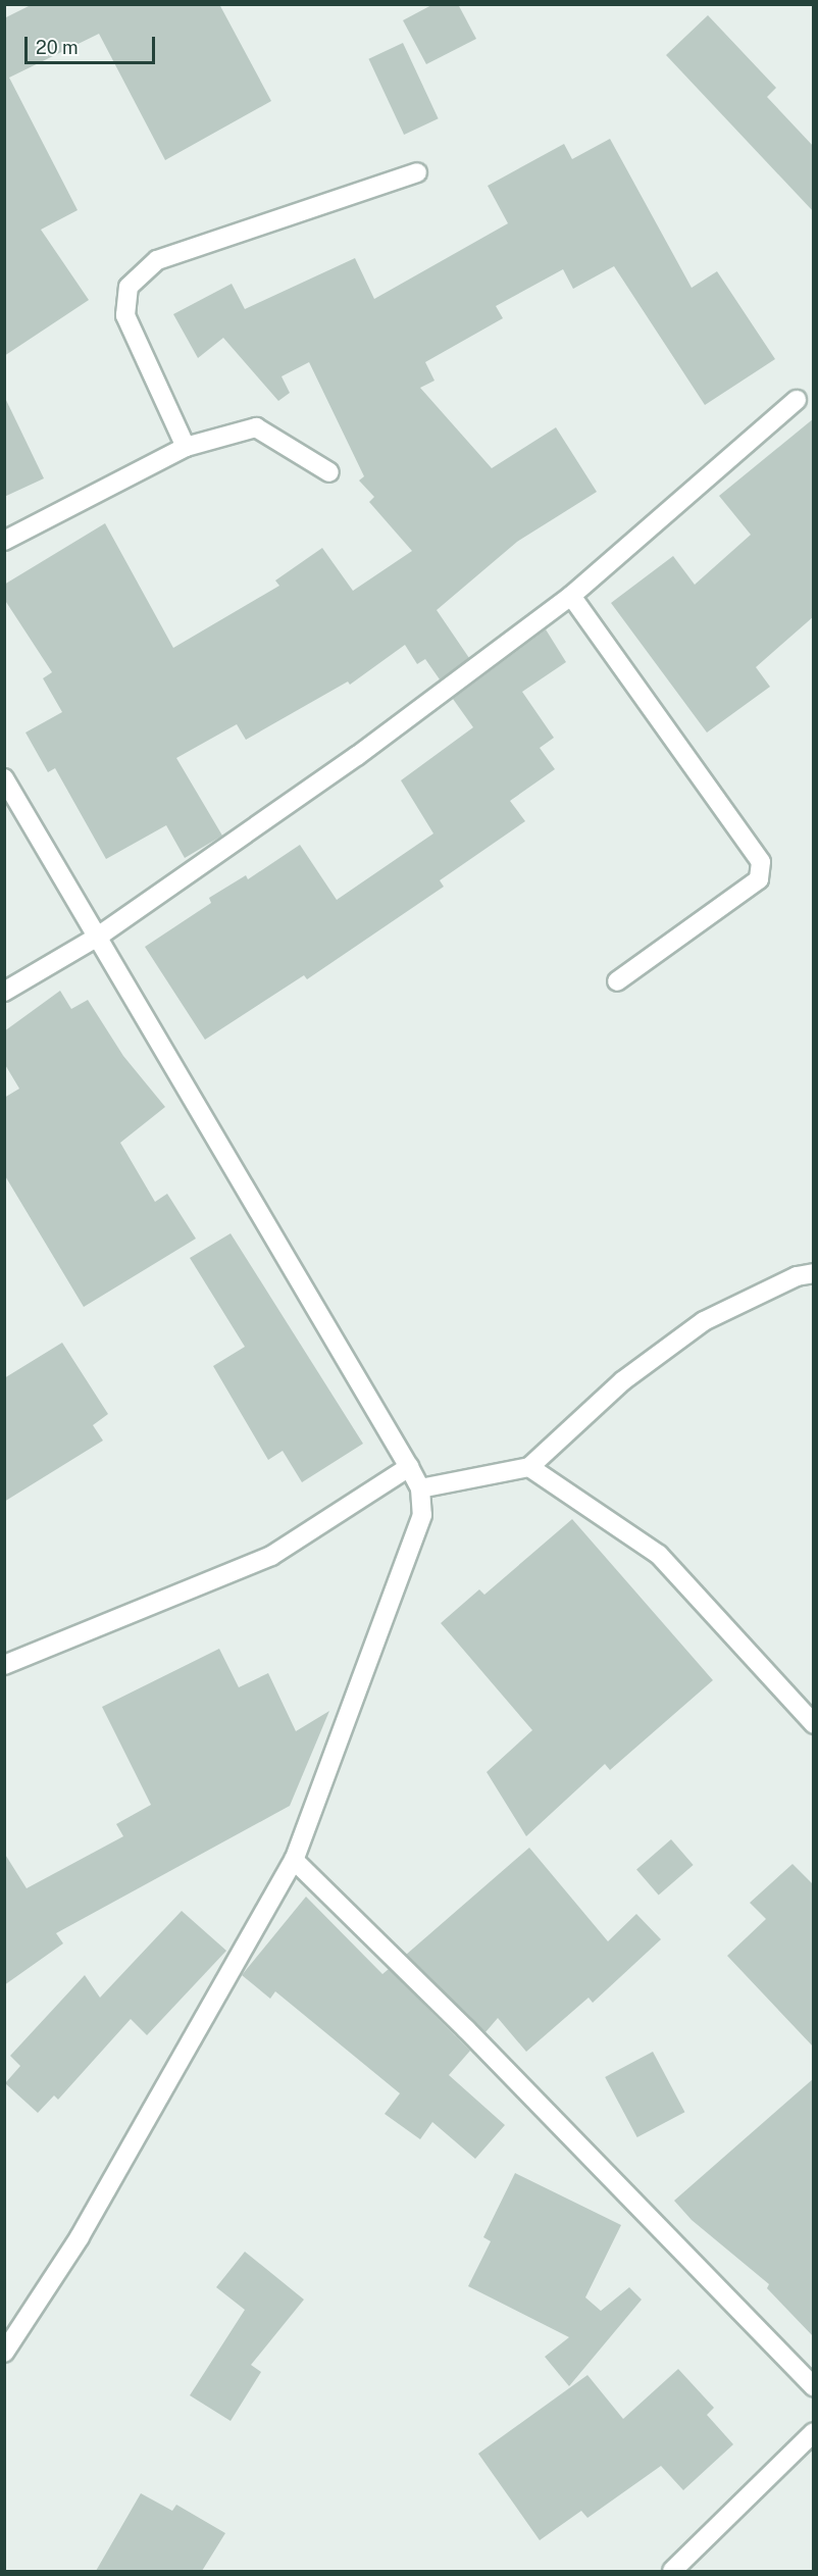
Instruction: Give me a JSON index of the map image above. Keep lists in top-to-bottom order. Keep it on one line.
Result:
{"scale_bar":"20 m"}
